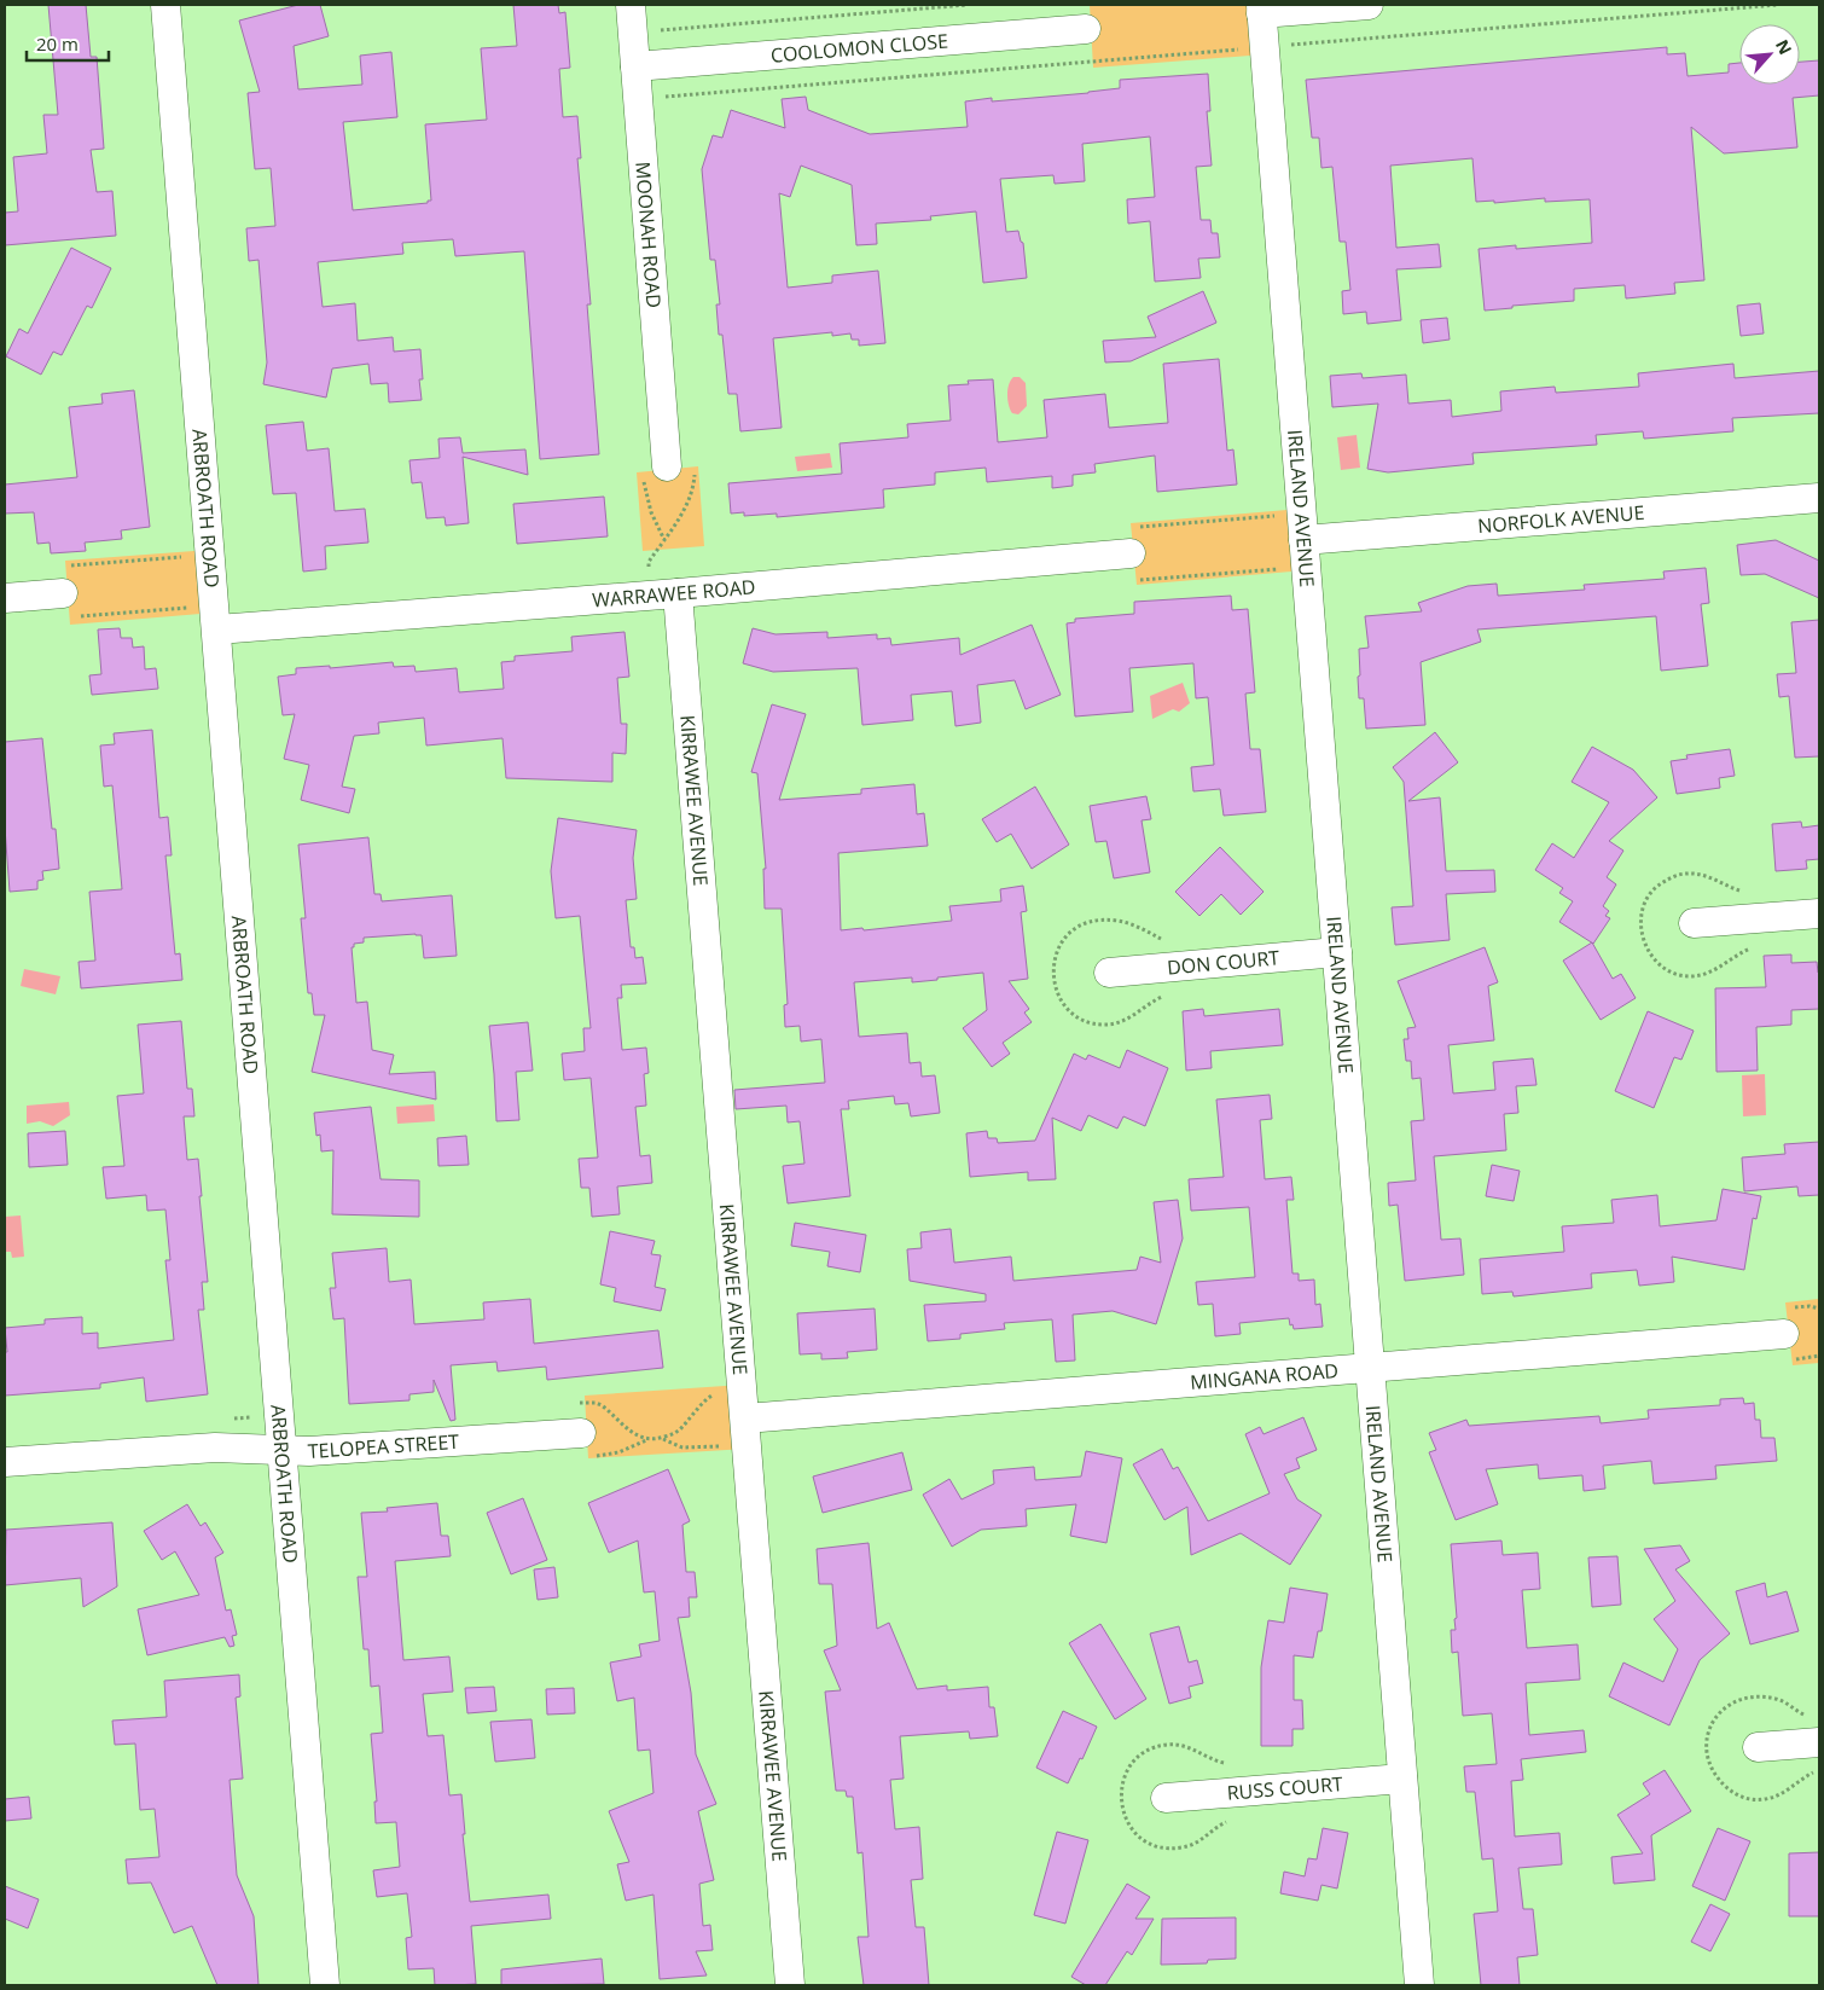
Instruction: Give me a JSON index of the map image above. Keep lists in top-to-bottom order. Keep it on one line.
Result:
{"streets":{"street":["COOLOMON CLOSE","MOONAH ROAD","ARBROATH ROAD","IRELAND AVENUE","NORFOLK AVENUE","WARRAWEE ROAD","KIRRAWEE AVENUE","DON COURT","MINGANA ROAD","TELOPEA STREET","RUSS COURT"]},"crossings":[["COOLOMON CLOSE","MOONAH ROAD"],["ARBROATH ROAD","WARRAWEE ROAD"],["ARBROATH ROAD","TELOPEA STREET"],["IRELAND AVENUE","NORFOLK AVENUE"],["IRELAND AVENUE","DON COURT"],["IRELAND AVENUE","MINGANA ROAD"],["IRELAND AVENUE","RUSS COURT"],["WARRAWEE ROAD","KIRRAWEE AVENUE"],["KIRRAWEE AVENUE","MINGANA ROAD"]],"scale_bar":"20 m","north":"top right"}
